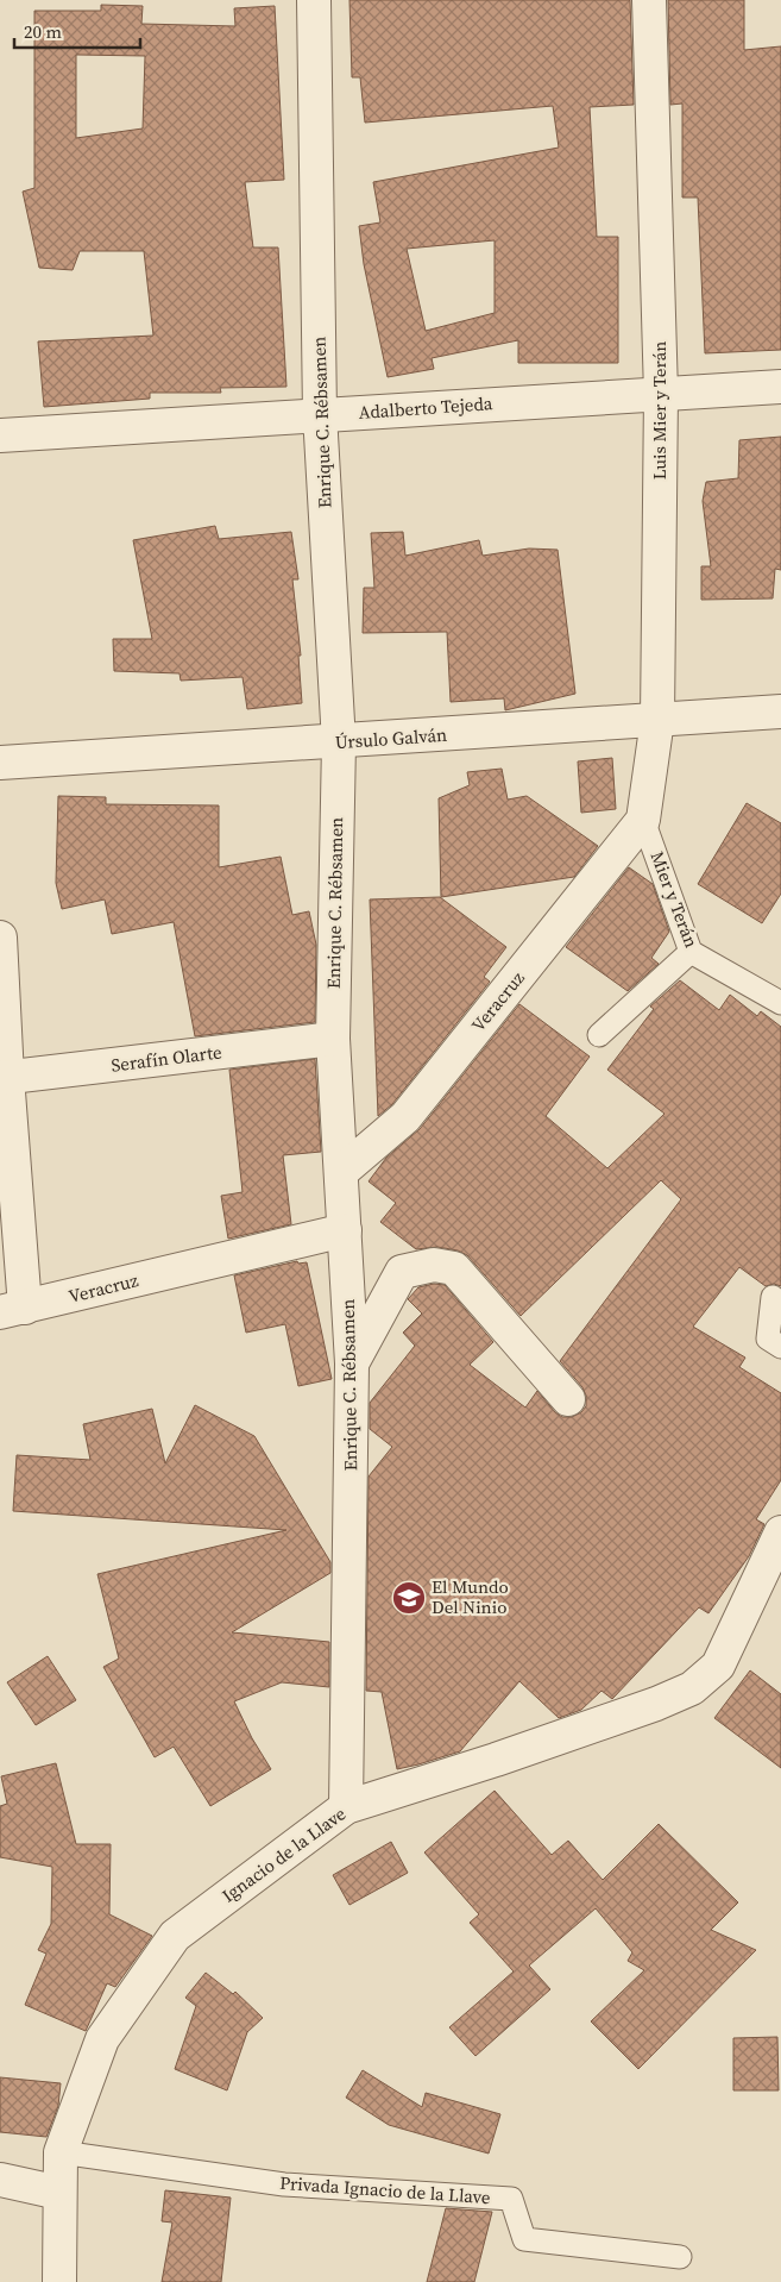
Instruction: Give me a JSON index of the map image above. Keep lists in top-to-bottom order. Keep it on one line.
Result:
{"streets":{"street":["Adalberto Tejeda","Luis Mier y Terán","Enrique C. Rébsamen","Úrsulo Galván","Veracruz","Serafín Olarte","Ignacio de la Llave"],"lane":["Mier y Terán","Privada Ignacio de la Llave"]},"crossings":[["Adalberto Tejeda","Luis Mier y Terán"],["Adalberto Tejeda","Enrique C. Rébsamen"],["Luis Mier y Terán","Úrsulo Galván"],["Luis Mier y Terán","Mier y Terán"],["Luis Mier y Terán","Veracruz"],["Enrique C. Rébsamen","Úrsulo Galván"],["Enrique C. Rébsamen","Veracruz"],["Enrique C. Rébsamen","Serafín Olarte"],["Enrique C. Rébsamen","Ignacio de la Llave"],["Mier y Terán","Veracruz"],["Ignacio de la Llave","Privada Ignacio de la Llave"]],"places":{"school or university":["El Mundo Del Ninio"]},"scale_bar":"20 m"}
